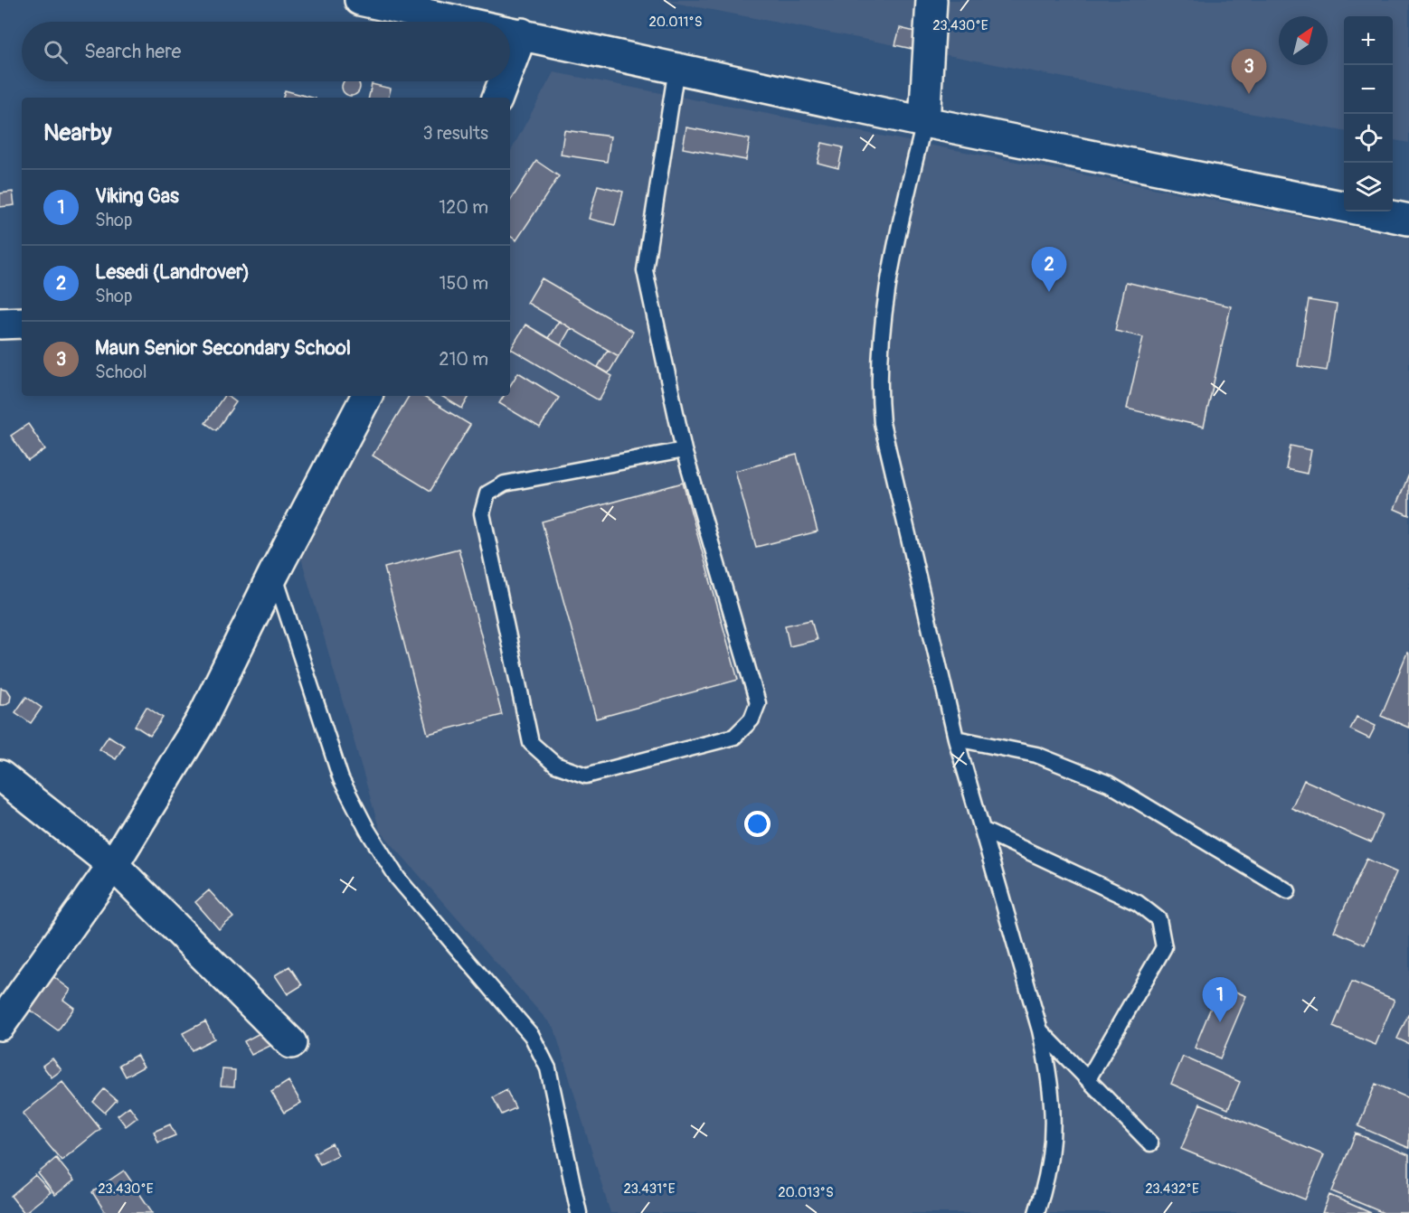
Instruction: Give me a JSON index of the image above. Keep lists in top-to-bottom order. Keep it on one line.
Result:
{"north":"top right","page":{"map_buttons":["+","−"],"search":"Search here","pins":["3","2","1"],"heading":["Nearby","3 results"],"list":[{"mark":"1","name":"Viking Gas","note":"Shop","value":"120 m"},{"mark":"2","name":"Lesedi (Landrover)","note":"Shop","value":"150 m"},{"mark":"3","name":"Maun Senior Secondary School","note":"School","value":"210 m"}]},"coordinates":["20.011°S","23.430°E","23.431°E","23.432°E","20.013°S"]}
